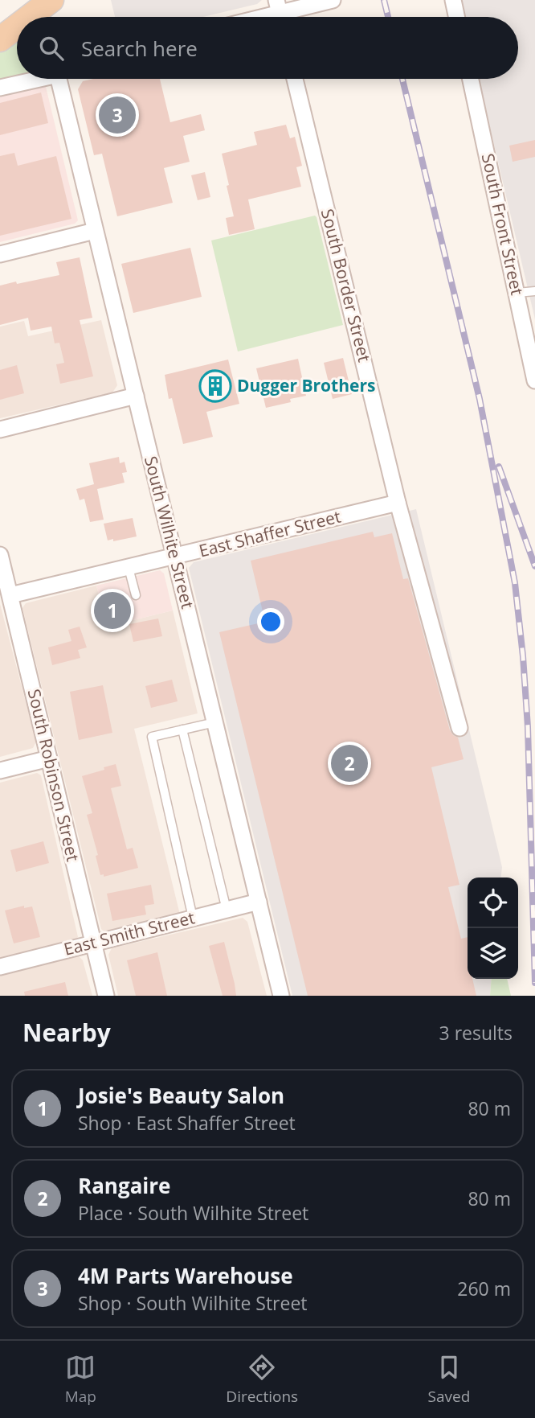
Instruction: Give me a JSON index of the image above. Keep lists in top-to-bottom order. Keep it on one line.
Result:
{"streets":{"street":["South Front Street","South Border Street","South Wilhite Street","East Shaffer Street","South Robinson Street","East Smith Street"]},"crossings":[["South Border Street","East Shaffer Street"],["South Wilhite Street","East Shaffer Street"],["South Wilhite Street","East Smith Street"],["East Shaffer Street","South Robinson Street"],["South Robinson Street","East Smith Street"]],"places":{"building":["Dugger Brothers"]},"page":{"search":"Search here","pins":["3","1","2"],"heading":["Nearby","3 results"],"list":[{"mark":"1","name":"Josie's Beauty Salon","note":"Shop · East Shaffer Street","value":"80 m"},{"mark":"2","name":"Rangaire","note":"Place · South Wilhite Street","value":"80 m"},{"mark":"3","name":"4M Parts Warehouse","note":"Shop · South Wilhite Street","value":"260 m"}],"nav":["Map","Directions","Saved"]}}
